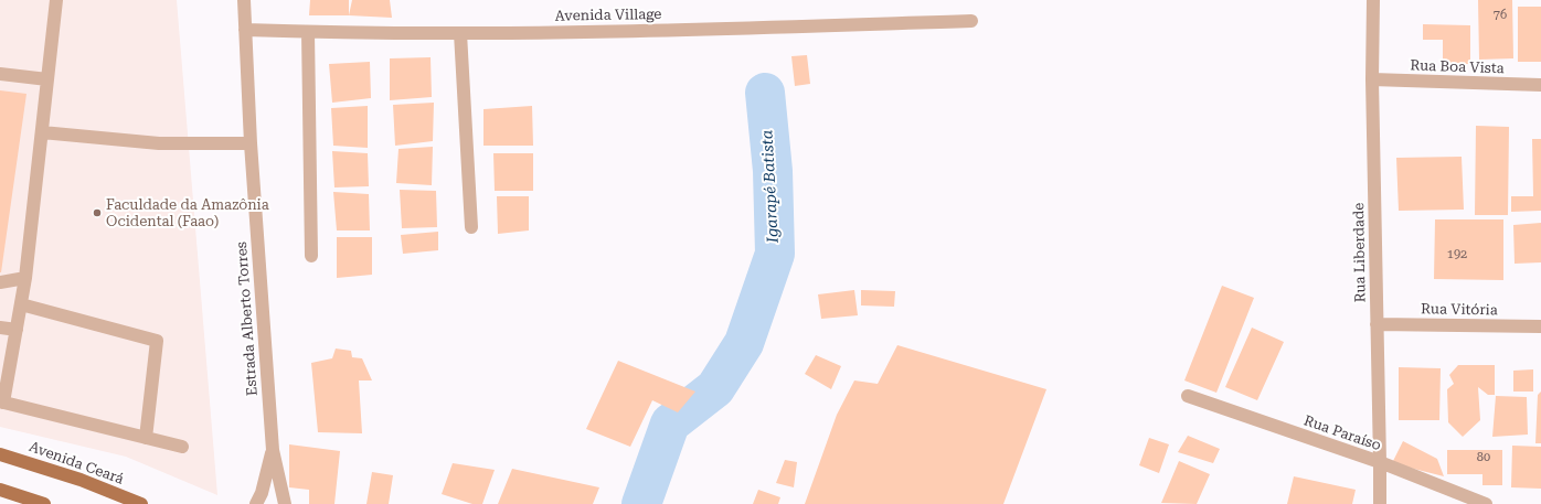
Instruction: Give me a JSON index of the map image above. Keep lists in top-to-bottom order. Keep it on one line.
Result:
{"streets":{"main road":["Avenida Ceará"],"street":["Avenida Village","Rua Boa Vista","Rua Liberdade","Rua Vitória","Estrada Alberto Torres","Rua Paraíso"]},"crossings":[["Avenida Village","Estrada Alberto Torres"],["Rua Boa Vista","Rua Liberdade"],["Rua Liberdade","Rua Vitória"],["Rua Liberdade","Rua Paraíso"]],"water":["Igarapé Batista"],"places":["Faculdade da Amazônia Ocidental (Faao)"],"house_numbers":["76","192","80"]}
